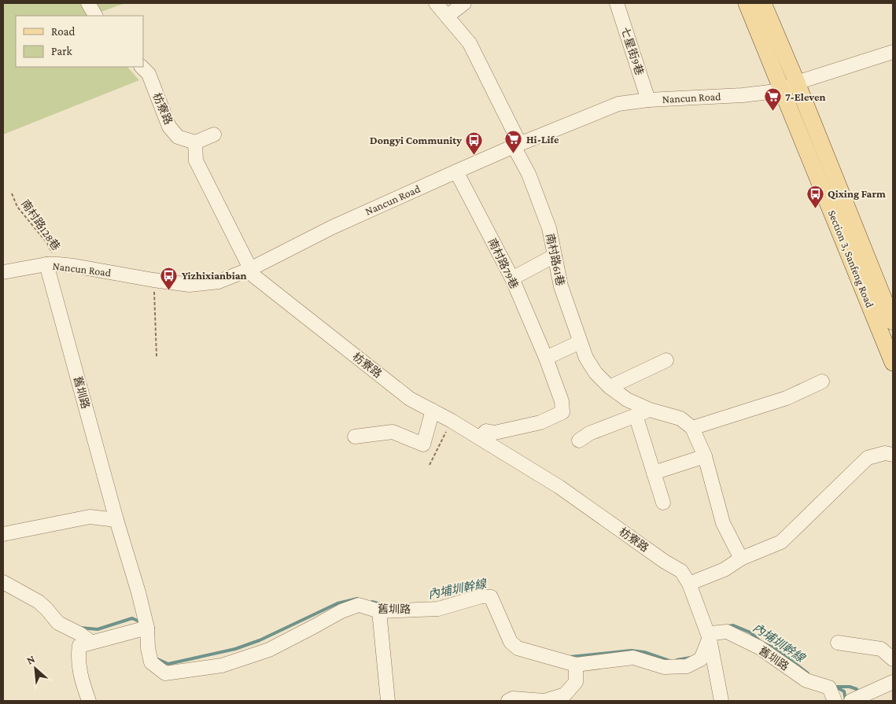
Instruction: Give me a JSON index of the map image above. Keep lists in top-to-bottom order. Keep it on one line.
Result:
{"streets":{"main road":["Section 3, Sanfeng Road"],"street":["七星街9巷","Nancun Road","枋寮路","南村路61巷","南村路79巷","舊圳路"],"path":["南村路128巷"]},"crossings":[["七星街9巷","Nancun Road"],["Nancun Road","枋寮路"],["Nancun Road","南村路128巷"],["Nancun Road","Section 3, Sanfeng Road"],["Nancun Road","南村路61巷"],["Nancun Road","南村路79巷"],["Nancun Road","舊圳路"],["枋寮路","南村路79巷"],["南村路128巷","舊圳路"]],"water":["內埔圳幹線"],"places":{"supermarket":["7-Eleven","Hi-Life"],"bus stop":["Dongyi Community","Qixing Farm","Yizhixianbian"]},"legend":["Road","Park"],"north":"top left"}
